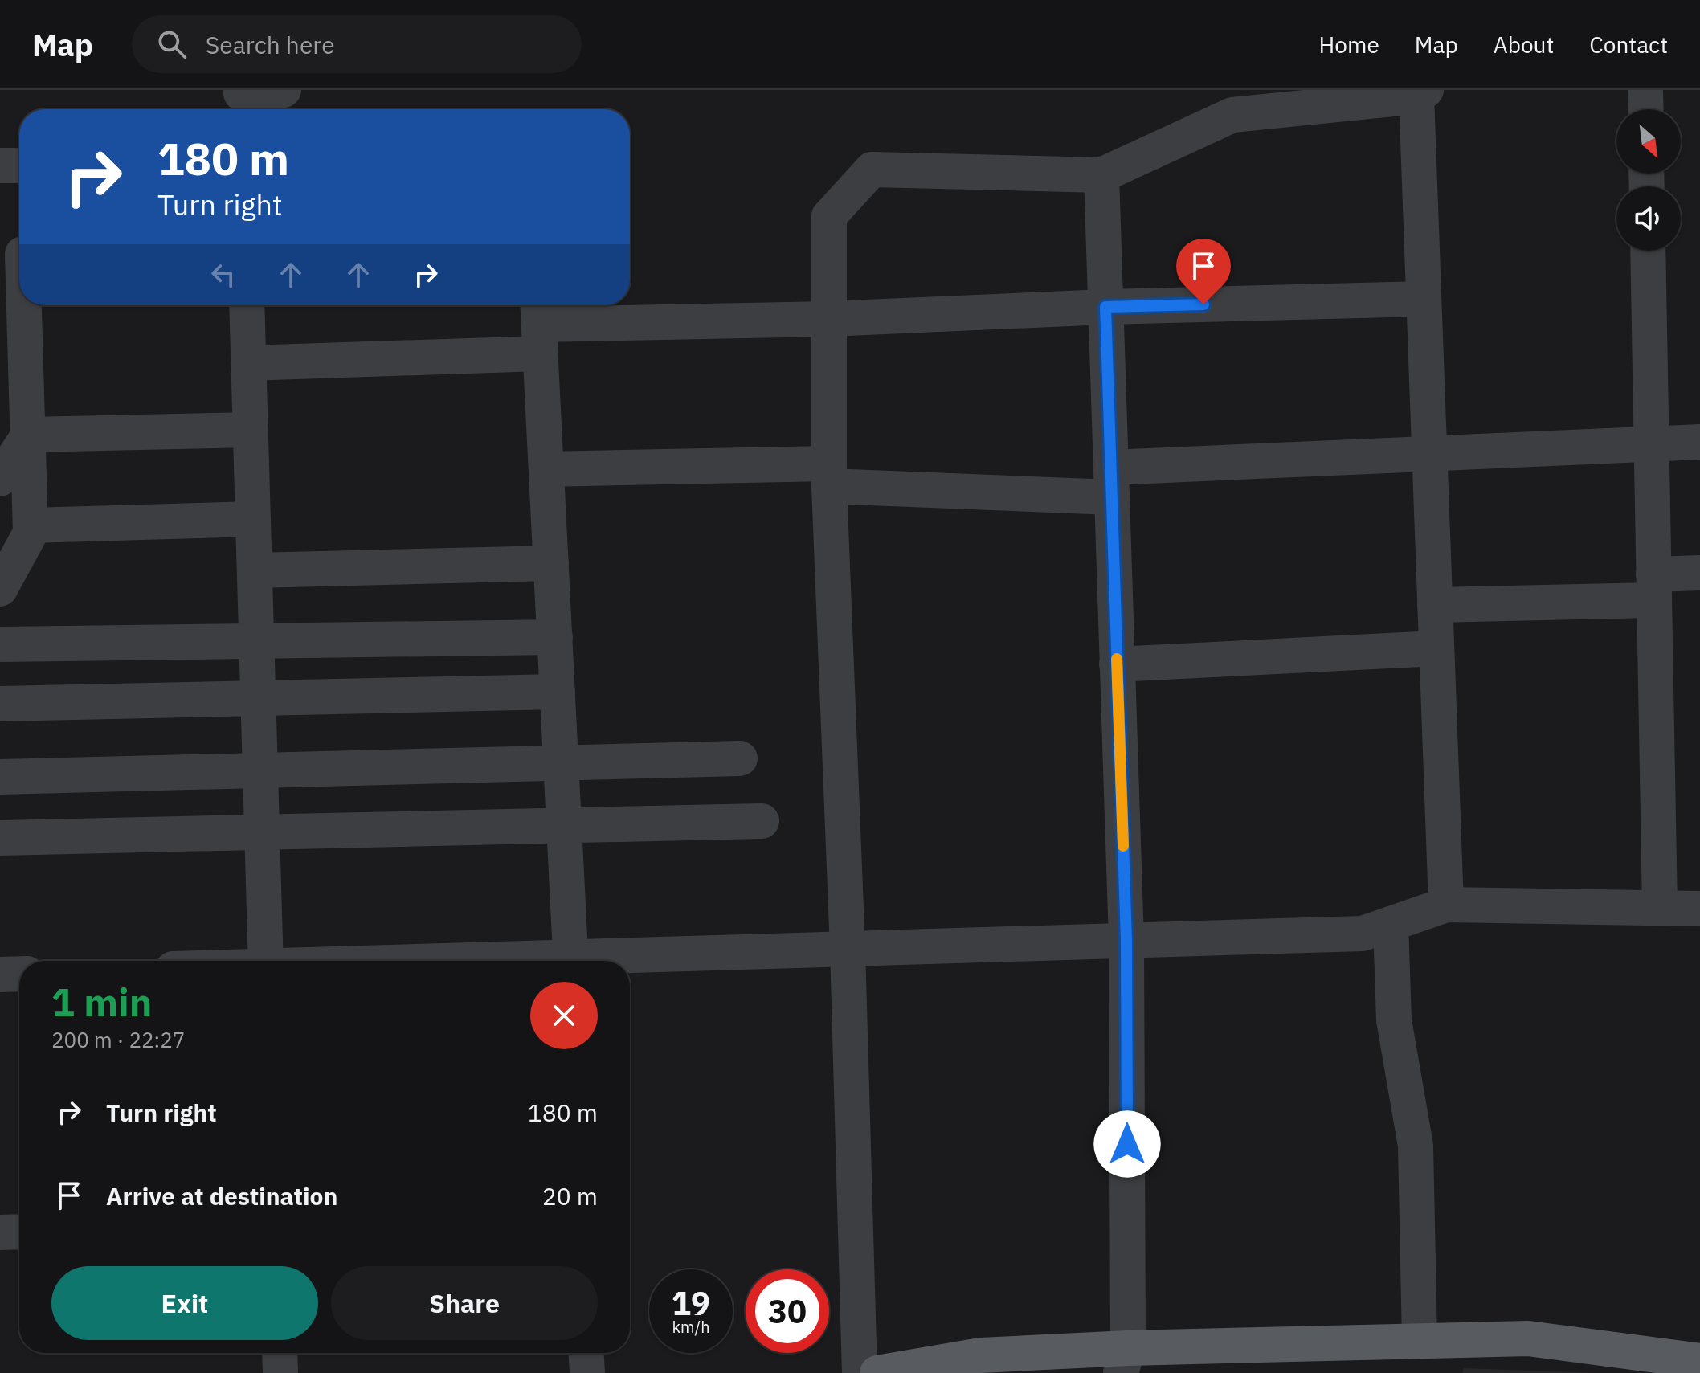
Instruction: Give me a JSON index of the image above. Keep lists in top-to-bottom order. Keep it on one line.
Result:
{"north":"bottom right","page":{"header":"Map","search":"Search here","nav":["Home","Map","About","Contact"],"turn":["180 m","Turn right"],"heading":["1 min","200 m · 22:27"],"list":[{"name":"Turn right","value":"180 m"},{"name":"Arrive at destination","value":"20 m"}],"buttons":["Exit","Share"],"speed":"19 km/h","limit":"30"}}
